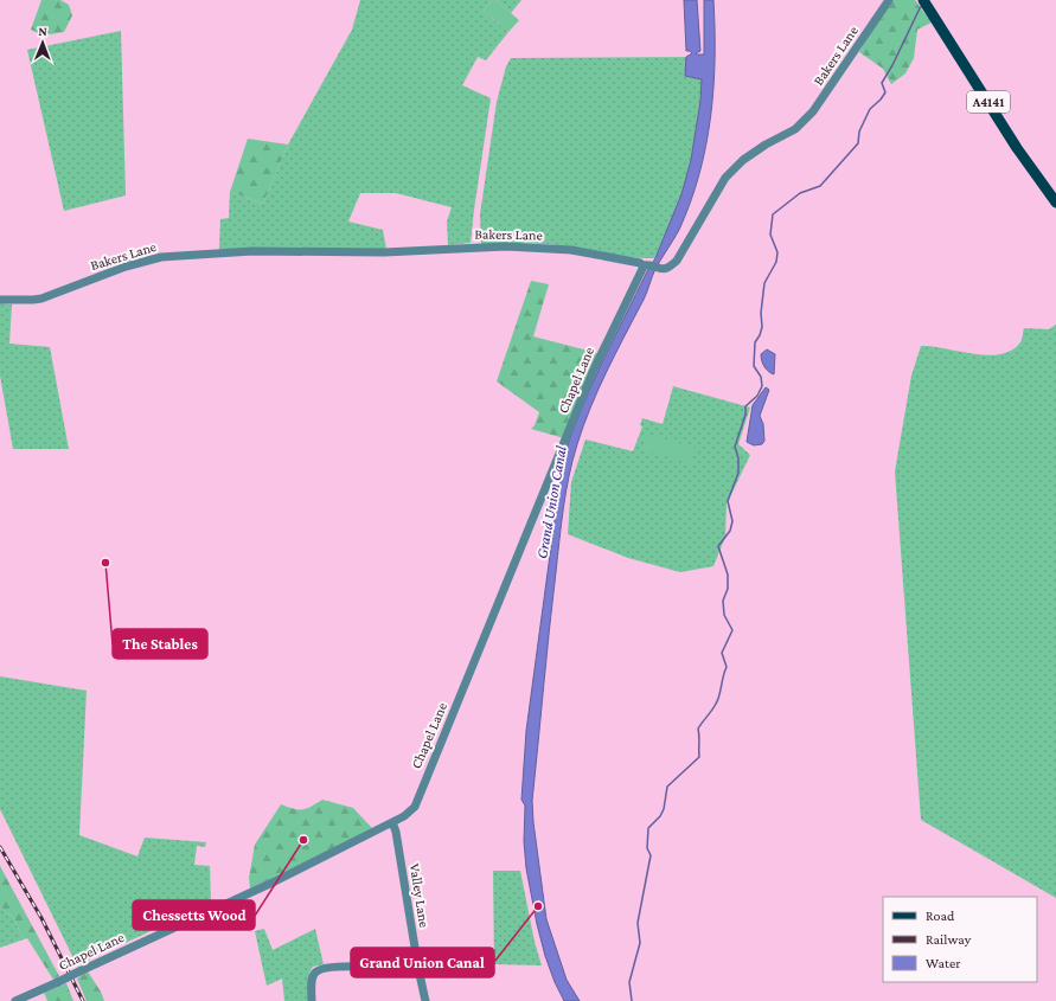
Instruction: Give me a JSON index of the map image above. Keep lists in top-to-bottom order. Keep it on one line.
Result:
{"streets":{"main road":["A4141"],"street":["Bakers Lane","Chapel Lane","Valley Lane"]},"crossings":[["Bakers Lane","Chapel Lane"],["Chapel Lane","Valley Lane"]],"water":["Grand Union Canal"],"places":["The Stables","Chessetts Wood","Grand Union Canal"],"legend":["Road","Railway","Water"],"north":"top"}
